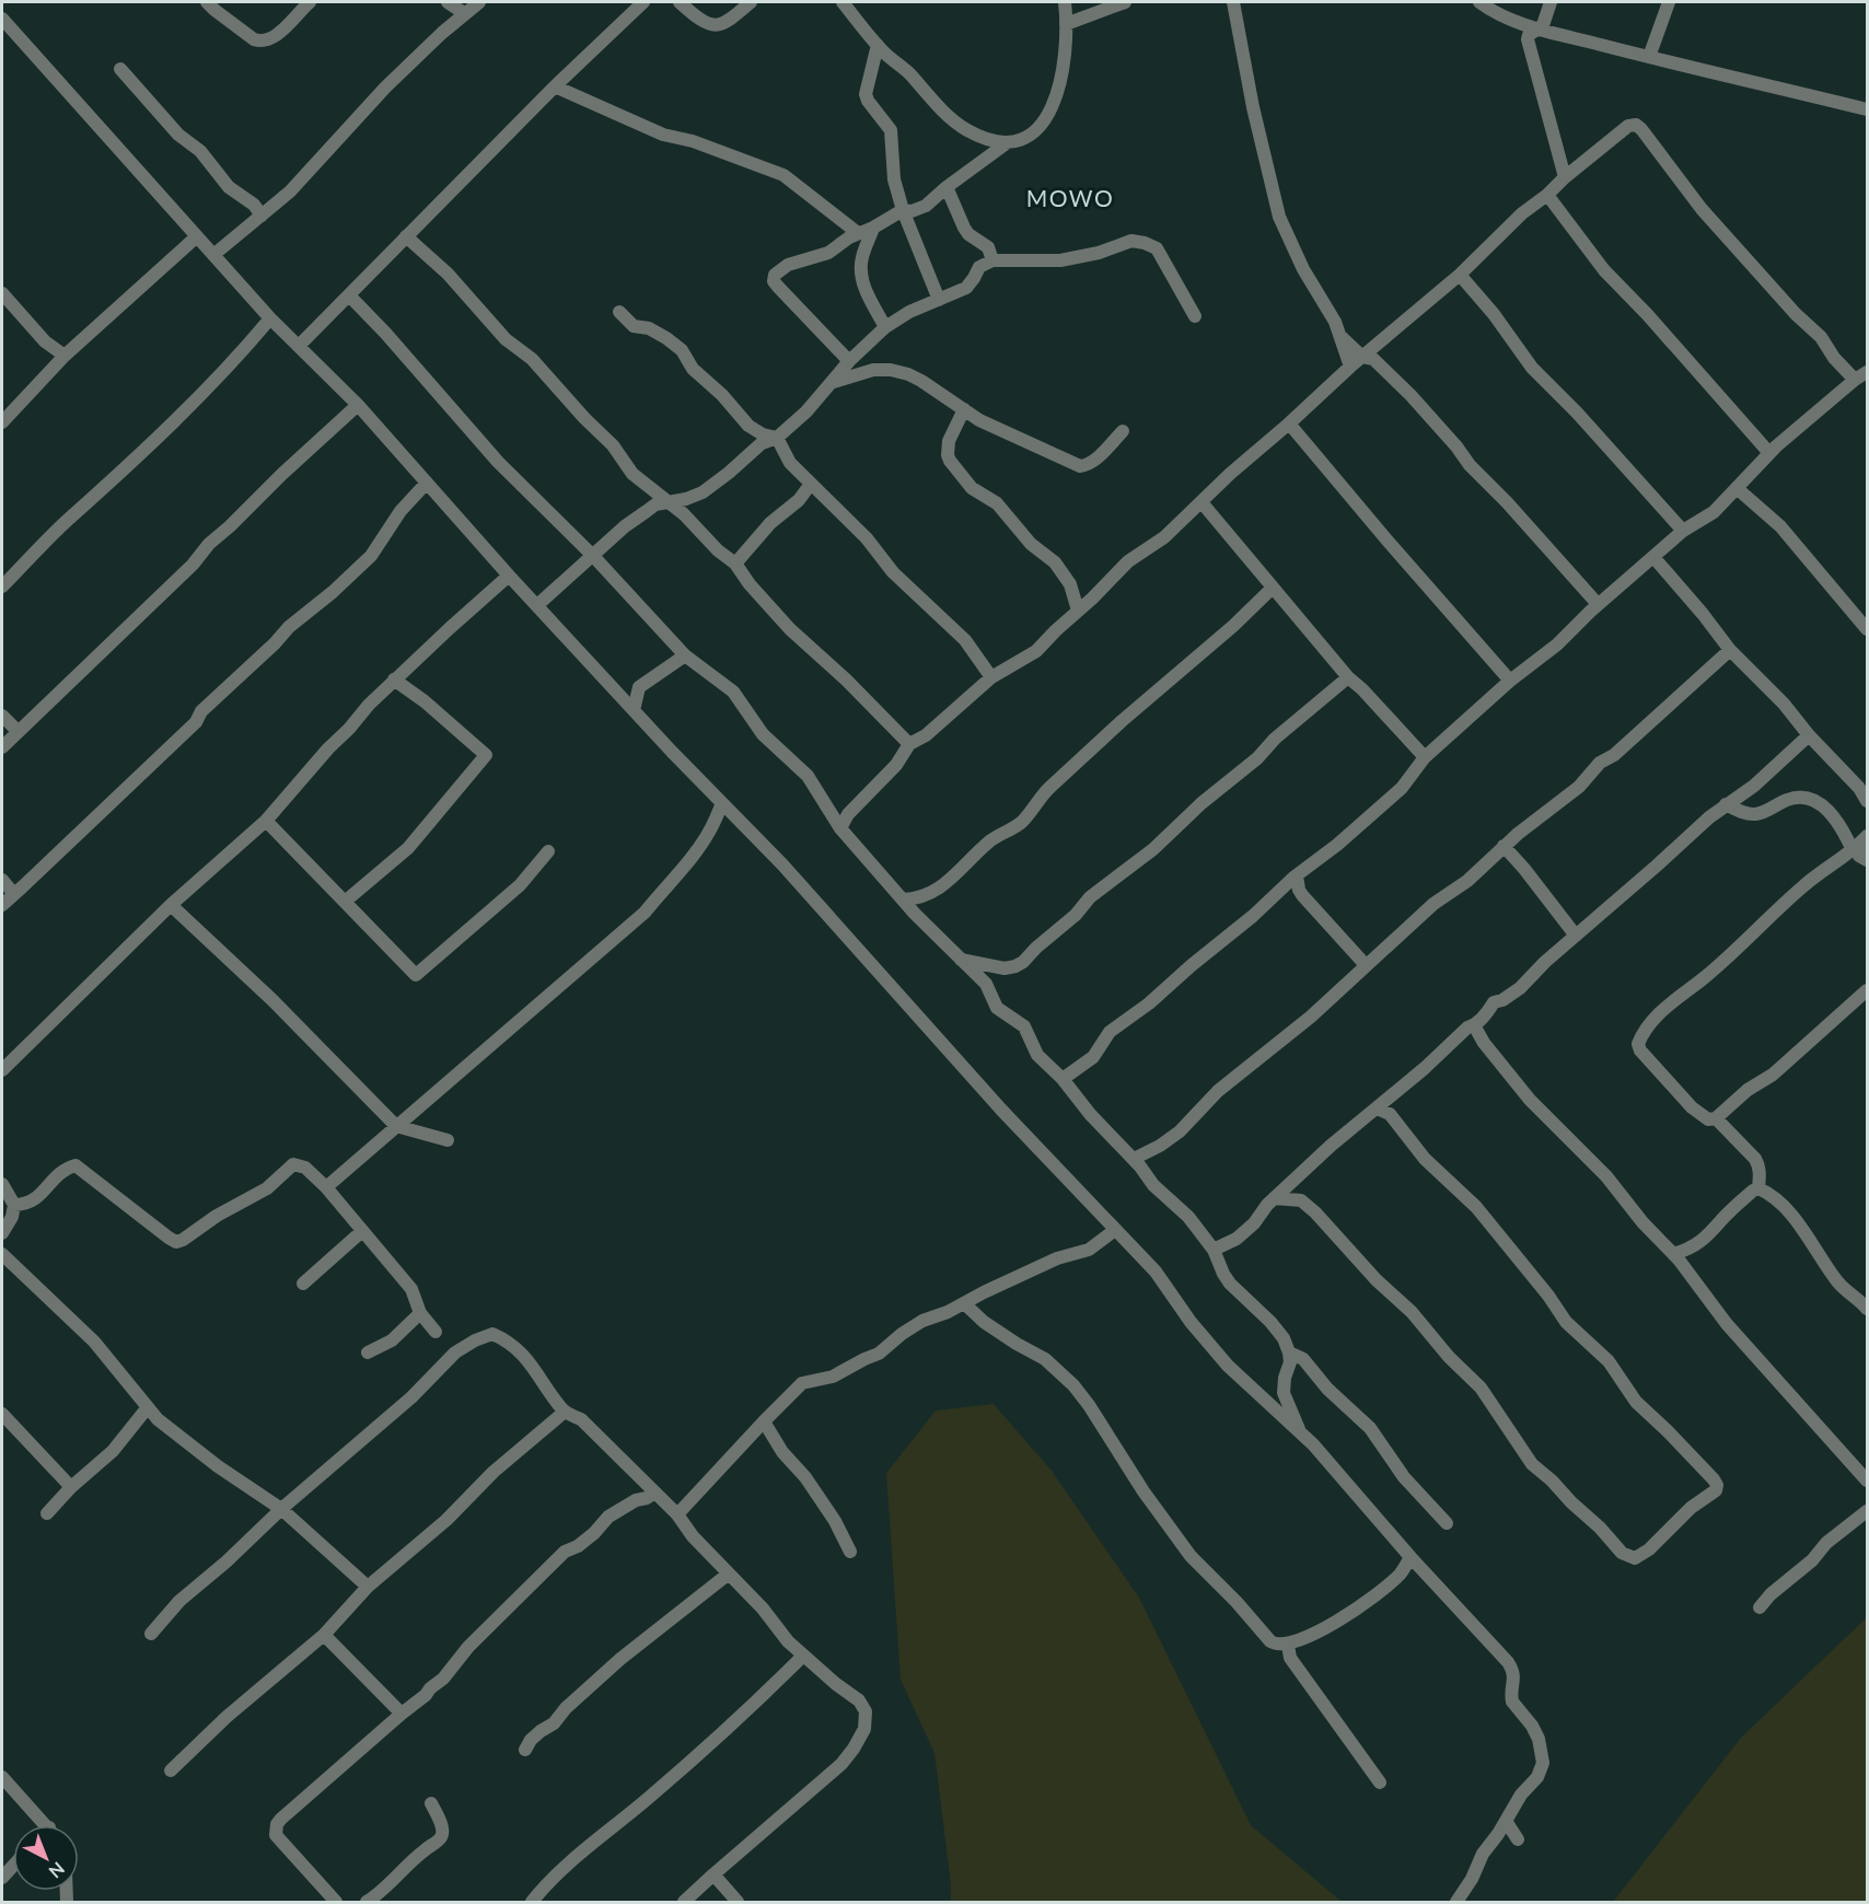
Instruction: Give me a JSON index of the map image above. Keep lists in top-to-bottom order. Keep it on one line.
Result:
{"districts":["MOWO"],"north":"bottom right"}
